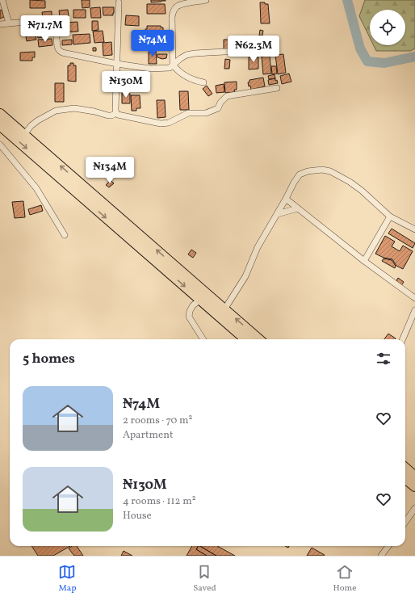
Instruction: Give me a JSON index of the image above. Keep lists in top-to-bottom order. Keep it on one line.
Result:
{"page":{"price":["₦71.7M","₦74M","₦62.3M","₦130M","₦134M"],"heading":"5 homes","list":[{"name":"₦74M","note":"2 rooms · 70 m² · Apartment"},{"name":"₦130M","note":"4 rooms · 112 m² · House"}],"tabs":["Map","Saved","Home"]}}
